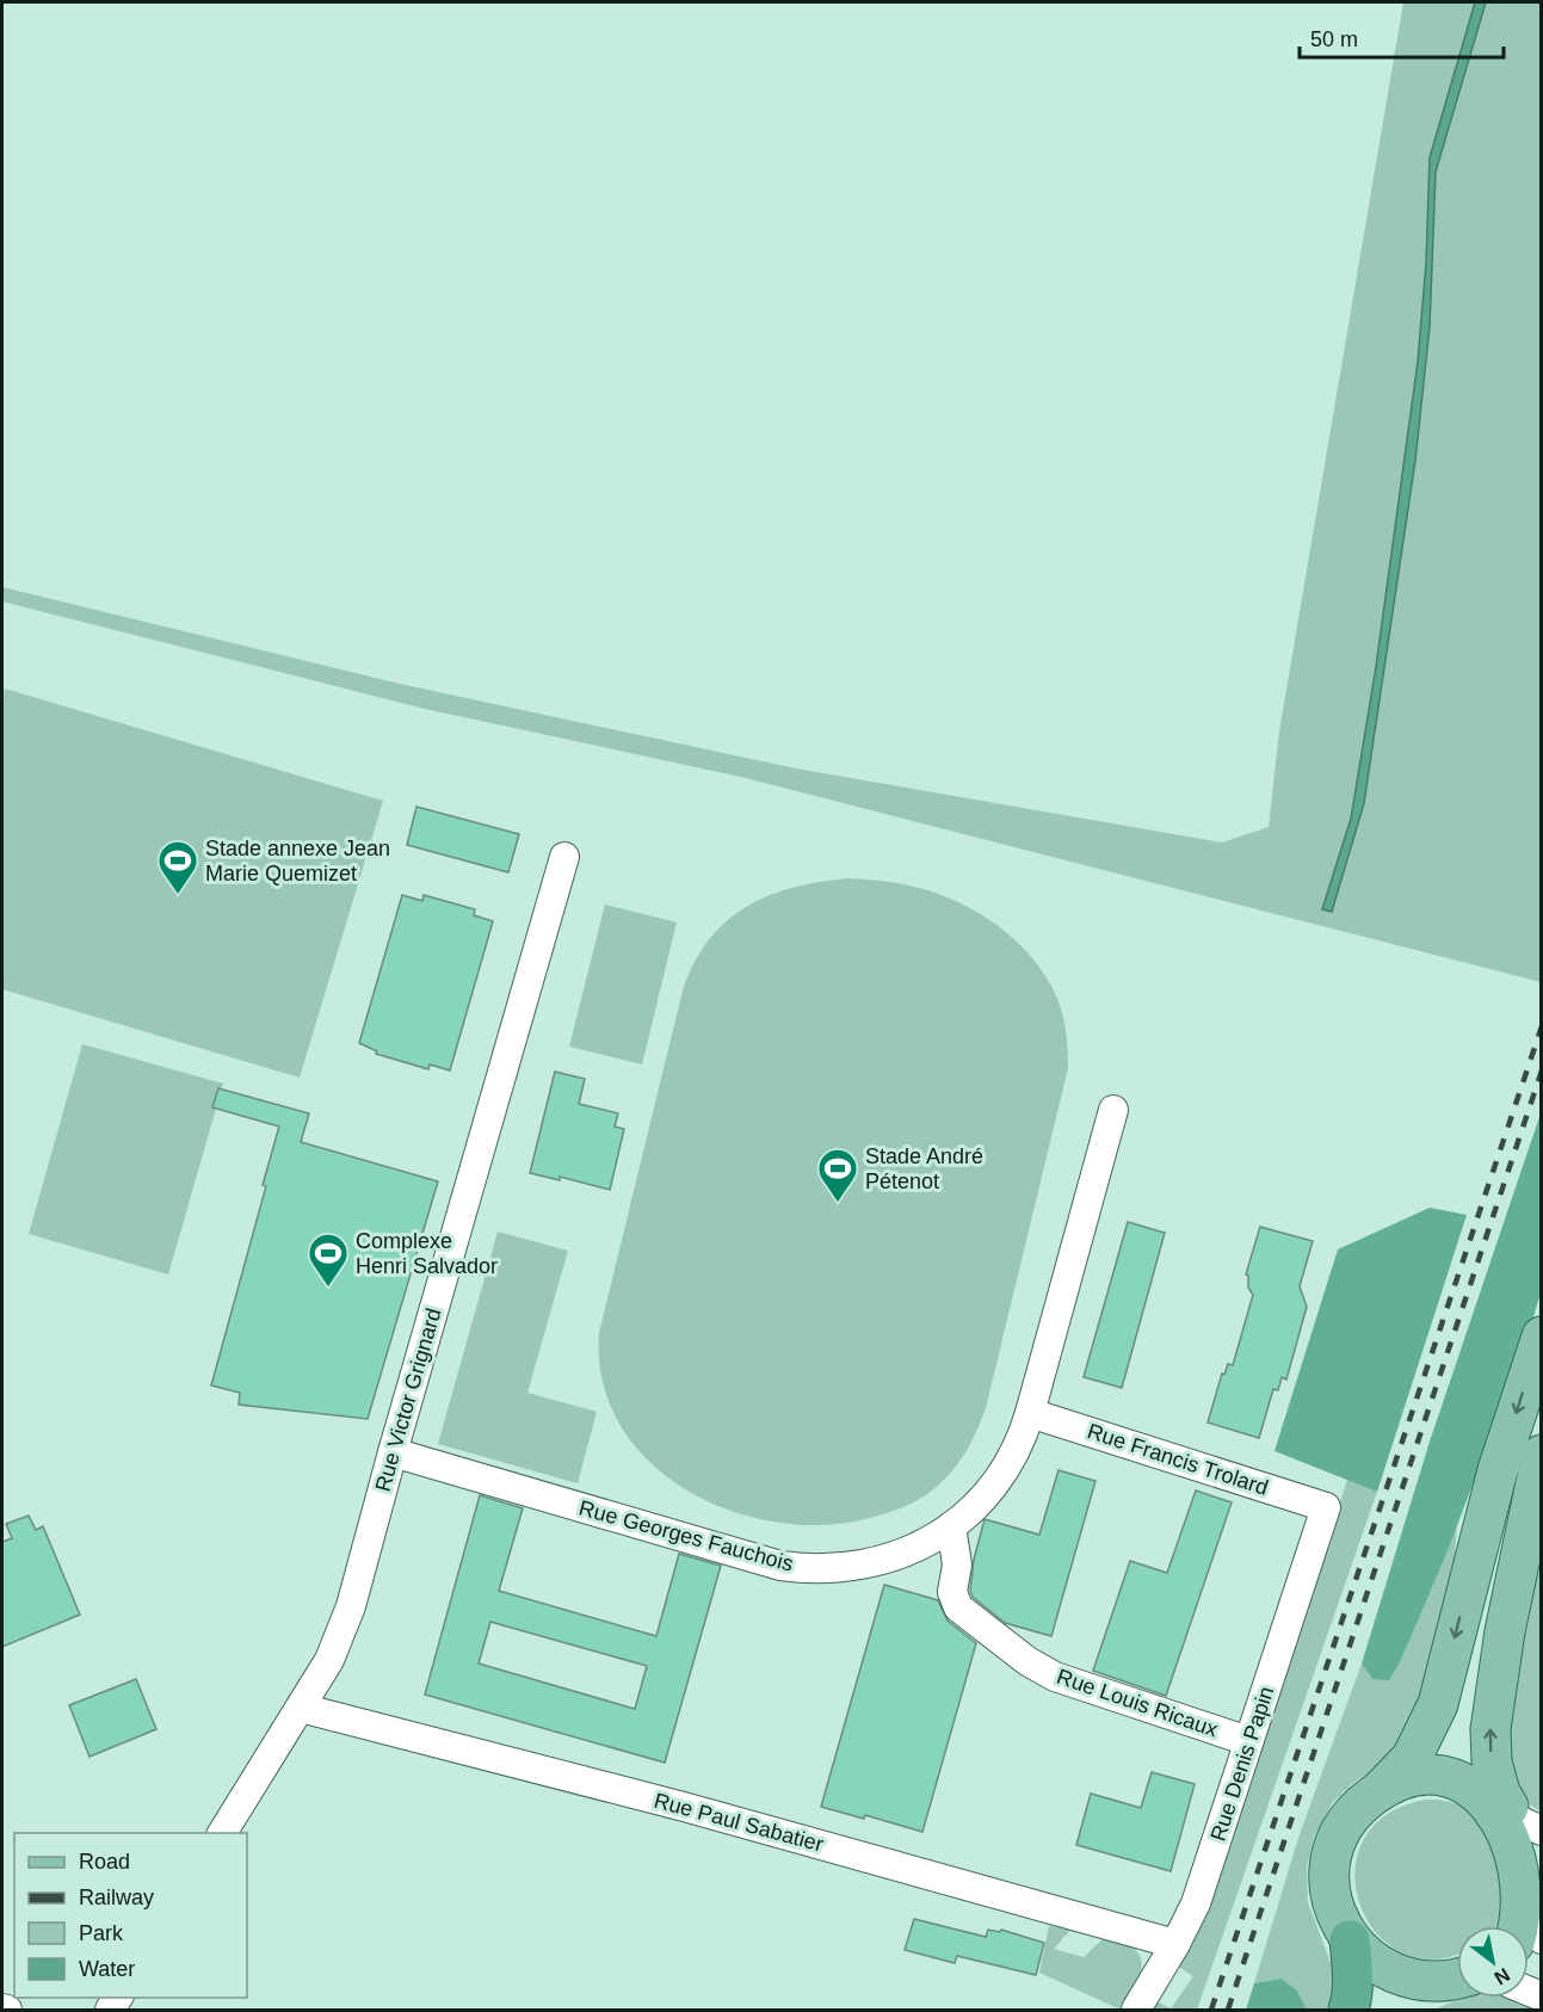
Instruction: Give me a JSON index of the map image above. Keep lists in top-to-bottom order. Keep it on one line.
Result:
{"streets":{"street":["Rue Victor Grignard","Rue Francis Trolard","Rue Georges Fauchois","Rue Louis Ricaux","Rue Denis Papin","Rue Paul Sabatier"]},"crossings":[["Rue Victor Grignard","Rue Georges Fauchois"],["Rue Victor Grignard","Rue Paul Sabatier"],["Rue Francis Trolard","Rue Georges Fauchois"],["Rue Francis Trolard","Rue Denis Papin"],["Rue Georges Fauchois","Rue Louis Ricaux"],["Rue Louis Ricaux","Rue Denis Papin"],["Rue Denis Papin","Rue Paul Sabatier"]],"places":{"sports":["Stade annexe Jean Marie Quemizet","Stade André Pétenot","Complexe Henri Salvador"]},"legend":["Road","Railway","Park","Water"],"scale_bar":"50 m","north":"bottom right"}
